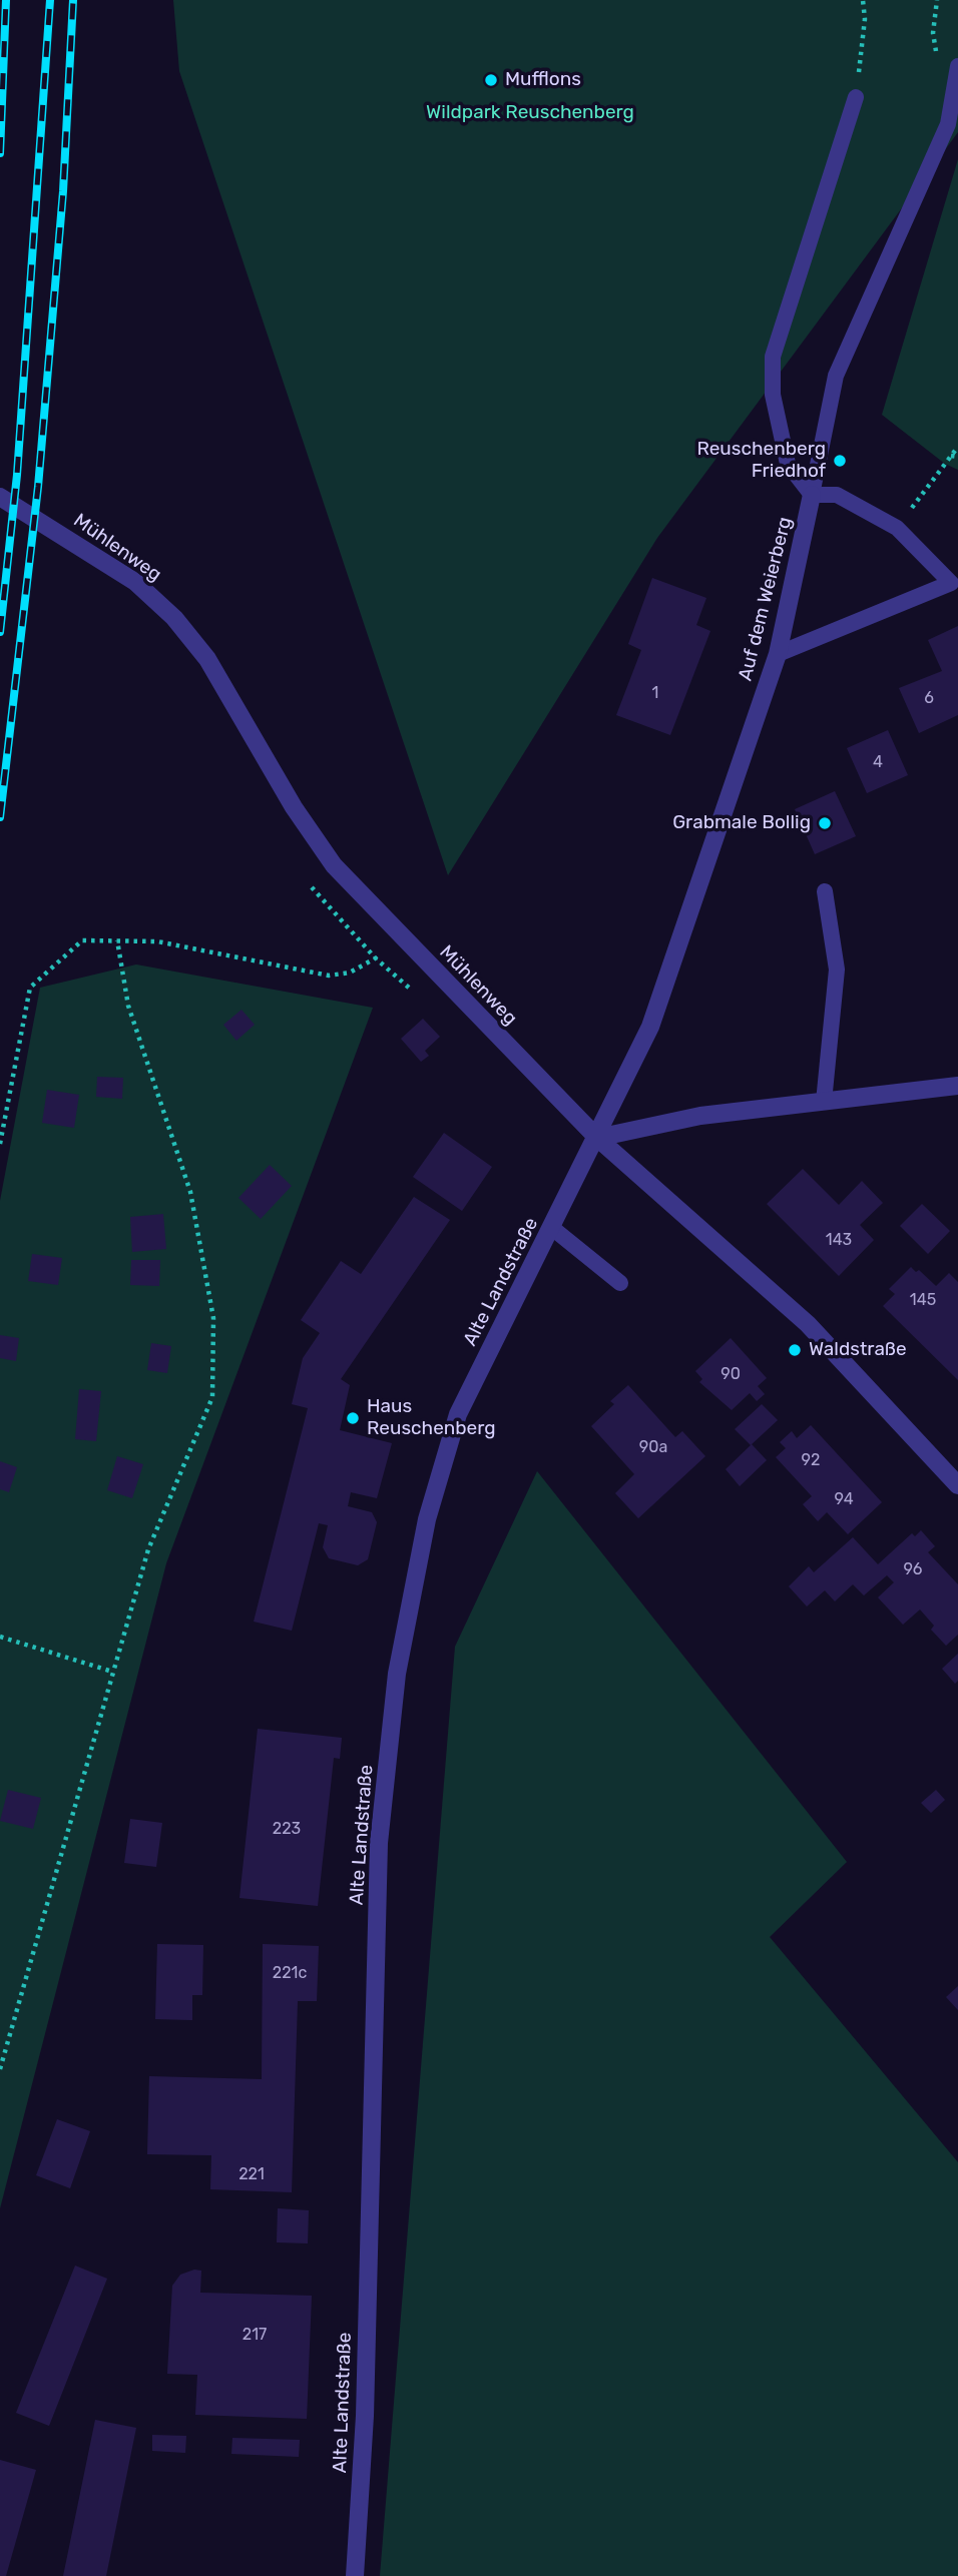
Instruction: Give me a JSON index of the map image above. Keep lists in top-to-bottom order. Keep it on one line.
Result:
{"streets":{"street":["Mühlenweg","Auf dem Weierberg","Alte Landstraße"]},"crossings":[["Mühlenweg","Auf dem Weierberg"],["Mühlenweg","Alte Landstraße"],["Auf dem Weierberg","Alte Landstraße"]],"parks":["Wildpark Reuschenberg"],"places":["Mufflons","Reuschenberg Friedhof","Grabmale Bollig","Waldstraße","Haus Reuschenberg"],"house_numbers":["1","6","4","143","145","90","90a","92","94","96","223","221c","221","217"]}
